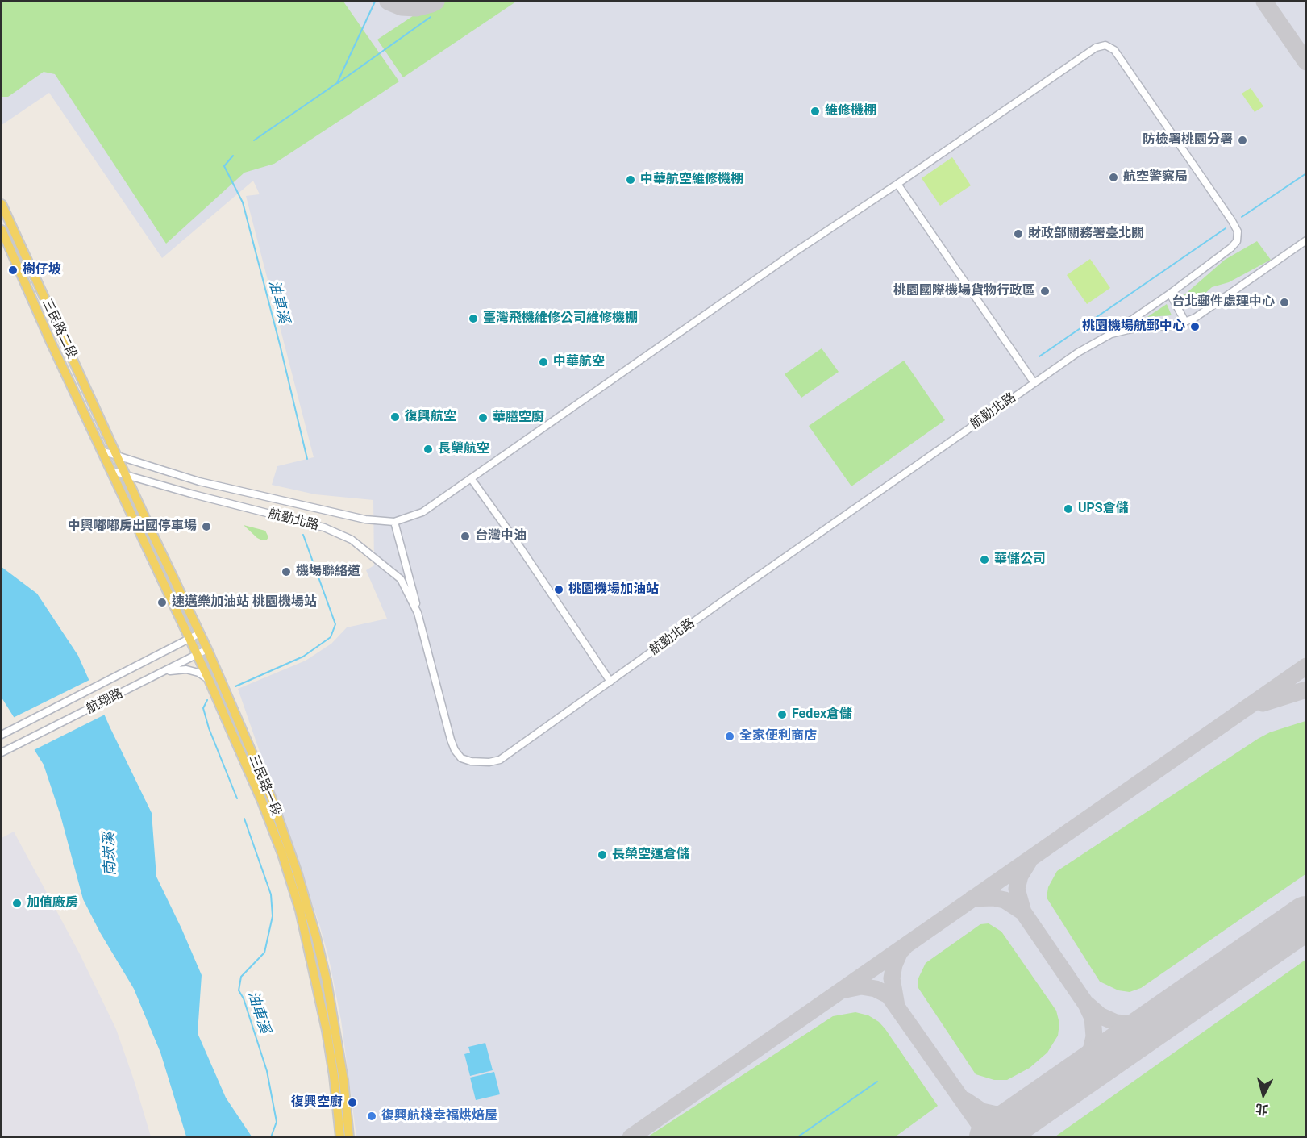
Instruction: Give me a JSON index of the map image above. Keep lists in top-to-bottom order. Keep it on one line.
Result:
{"streets":{"main road":["三民路二段","三民路一段"],"street":["航勤北路","航翔路"]},"crossings":[["三民路二段","航勤北路"],["三民路二段","三民路一段"],["航勤北路","三民路一段"],["航翔路","三民路一段"]],"water":["油車溪","南崁溪"],"places":["維修機棚","防檢署桃園分署","航空警察局","中華航空維修機棚","財政部關務署臺北關","樹仔坡","桃園國際機場貨物行政區","台北郵件處理中心","臺灣飛機維修公司維修機棚","桃園機場航郵中心","中華航空","復興航空","華膳空廚","長榮航空","UPS倉儲","中興嘟嘟房出國停車場","台灣中油","華儲公司","機場聯絡道","桃園機場加油站","速邁樂加油站 桃園機場站","Fedex倉儲","全家便利商店","長榮空運倉儲","加值廠房","復興空廚","復興航棧幸福烘焙屋"],"north":"bottom"}
